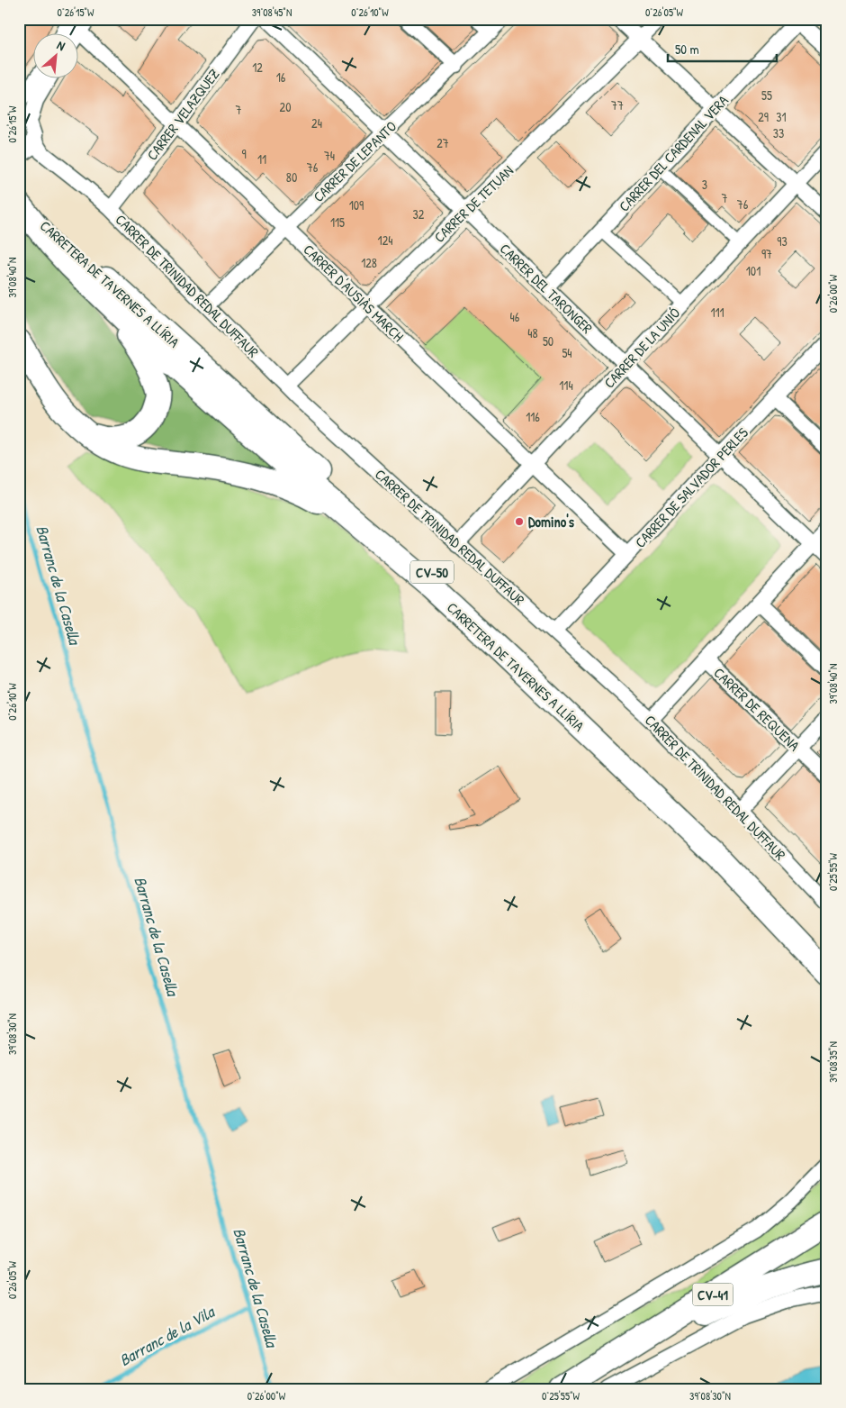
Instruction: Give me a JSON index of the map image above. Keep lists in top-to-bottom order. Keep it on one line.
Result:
{"streets":{"main road":["CARRETERA DE TAVERNES A LLÍRIA","CV-50","CV-41"],"street":["CARRER VELAZQUEZ","CARRER DEL CARDENAL VERA","CARRER DE LEPANTO","CARRER DE TETUAN","CARRER DE TRINIDAD REDAL DUFFAUR","CARRER DEL TARONGER","CARRER D'AUSIÀS MARCH","CARRER DE LA UNIÓ","CARRER DE SALVADOR PERLES","CARRER DE REQUENA"]},"crossings":[["CARRER VELAZQUEZ","CARRER DE TRINIDAD REDAL DUFFAUR"],["CARRER VELAZQUEZ","CARRER D'AUSIÀS MARCH"],["CARRER DEL CARDENAL VERA","CARRER DEL TARONGER"],["CARRER DE LEPANTO","CARRER DE TRINIDAD REDAL DUFFAUR"],["CARRER DE LEPANTO","CARRER DEL TARONGER"],["CARRER DE LEPANTO","CARRER D'AUSIÀS MARCH"],["CARRER DE TETUAN","CARRER DE TRINIDAD REDAL DUFFAUR"],["CARRER DE TETUAN","CARRER DEL TARONGER"],["CARRER DE TETUAN","CARRER D'AUSIÀS MARCH"],["CARRER DE TRINIDAD REDAL DUFFAUR","CARRER DE LA UNIÓ"],["CARRER DE TRINIDAD REDAL DUFFAUR","CARRER DE SALVADOR PERLES"],["CARRER DEL TARONGER","CARRER DE LA UNIÓ"],["CARRER DEL TARONGER","CARRER DE SALVADOR PERLES"],["CARRER D'AUSIÀS MARCH","CARRER DE LA UNIÓ"],["CARRER D'AUSIÀS MARCH","CARRER DE SALVADOR PERLES"]],"water":["Barranc de la Casella","Barranc de la Vila"],"places":["Domino's"],"house_numbers":["12","16","55","77","20","7","29","31","24","33","27","9","74","11","76","80","3","7","76","109","32","115","124","93","97","128","101","111","46","48","50","54","114","116"],"scale_bar":"50 m","north":"top right","coordinates":["0°26'15\"W","39°08'45\"N","0°26'10\"W","0°26'05\"W","39°08'40\"N","0°26'00\"W","0°25'55\"W","39°08'30\"N","39°08'35\"N"]}
